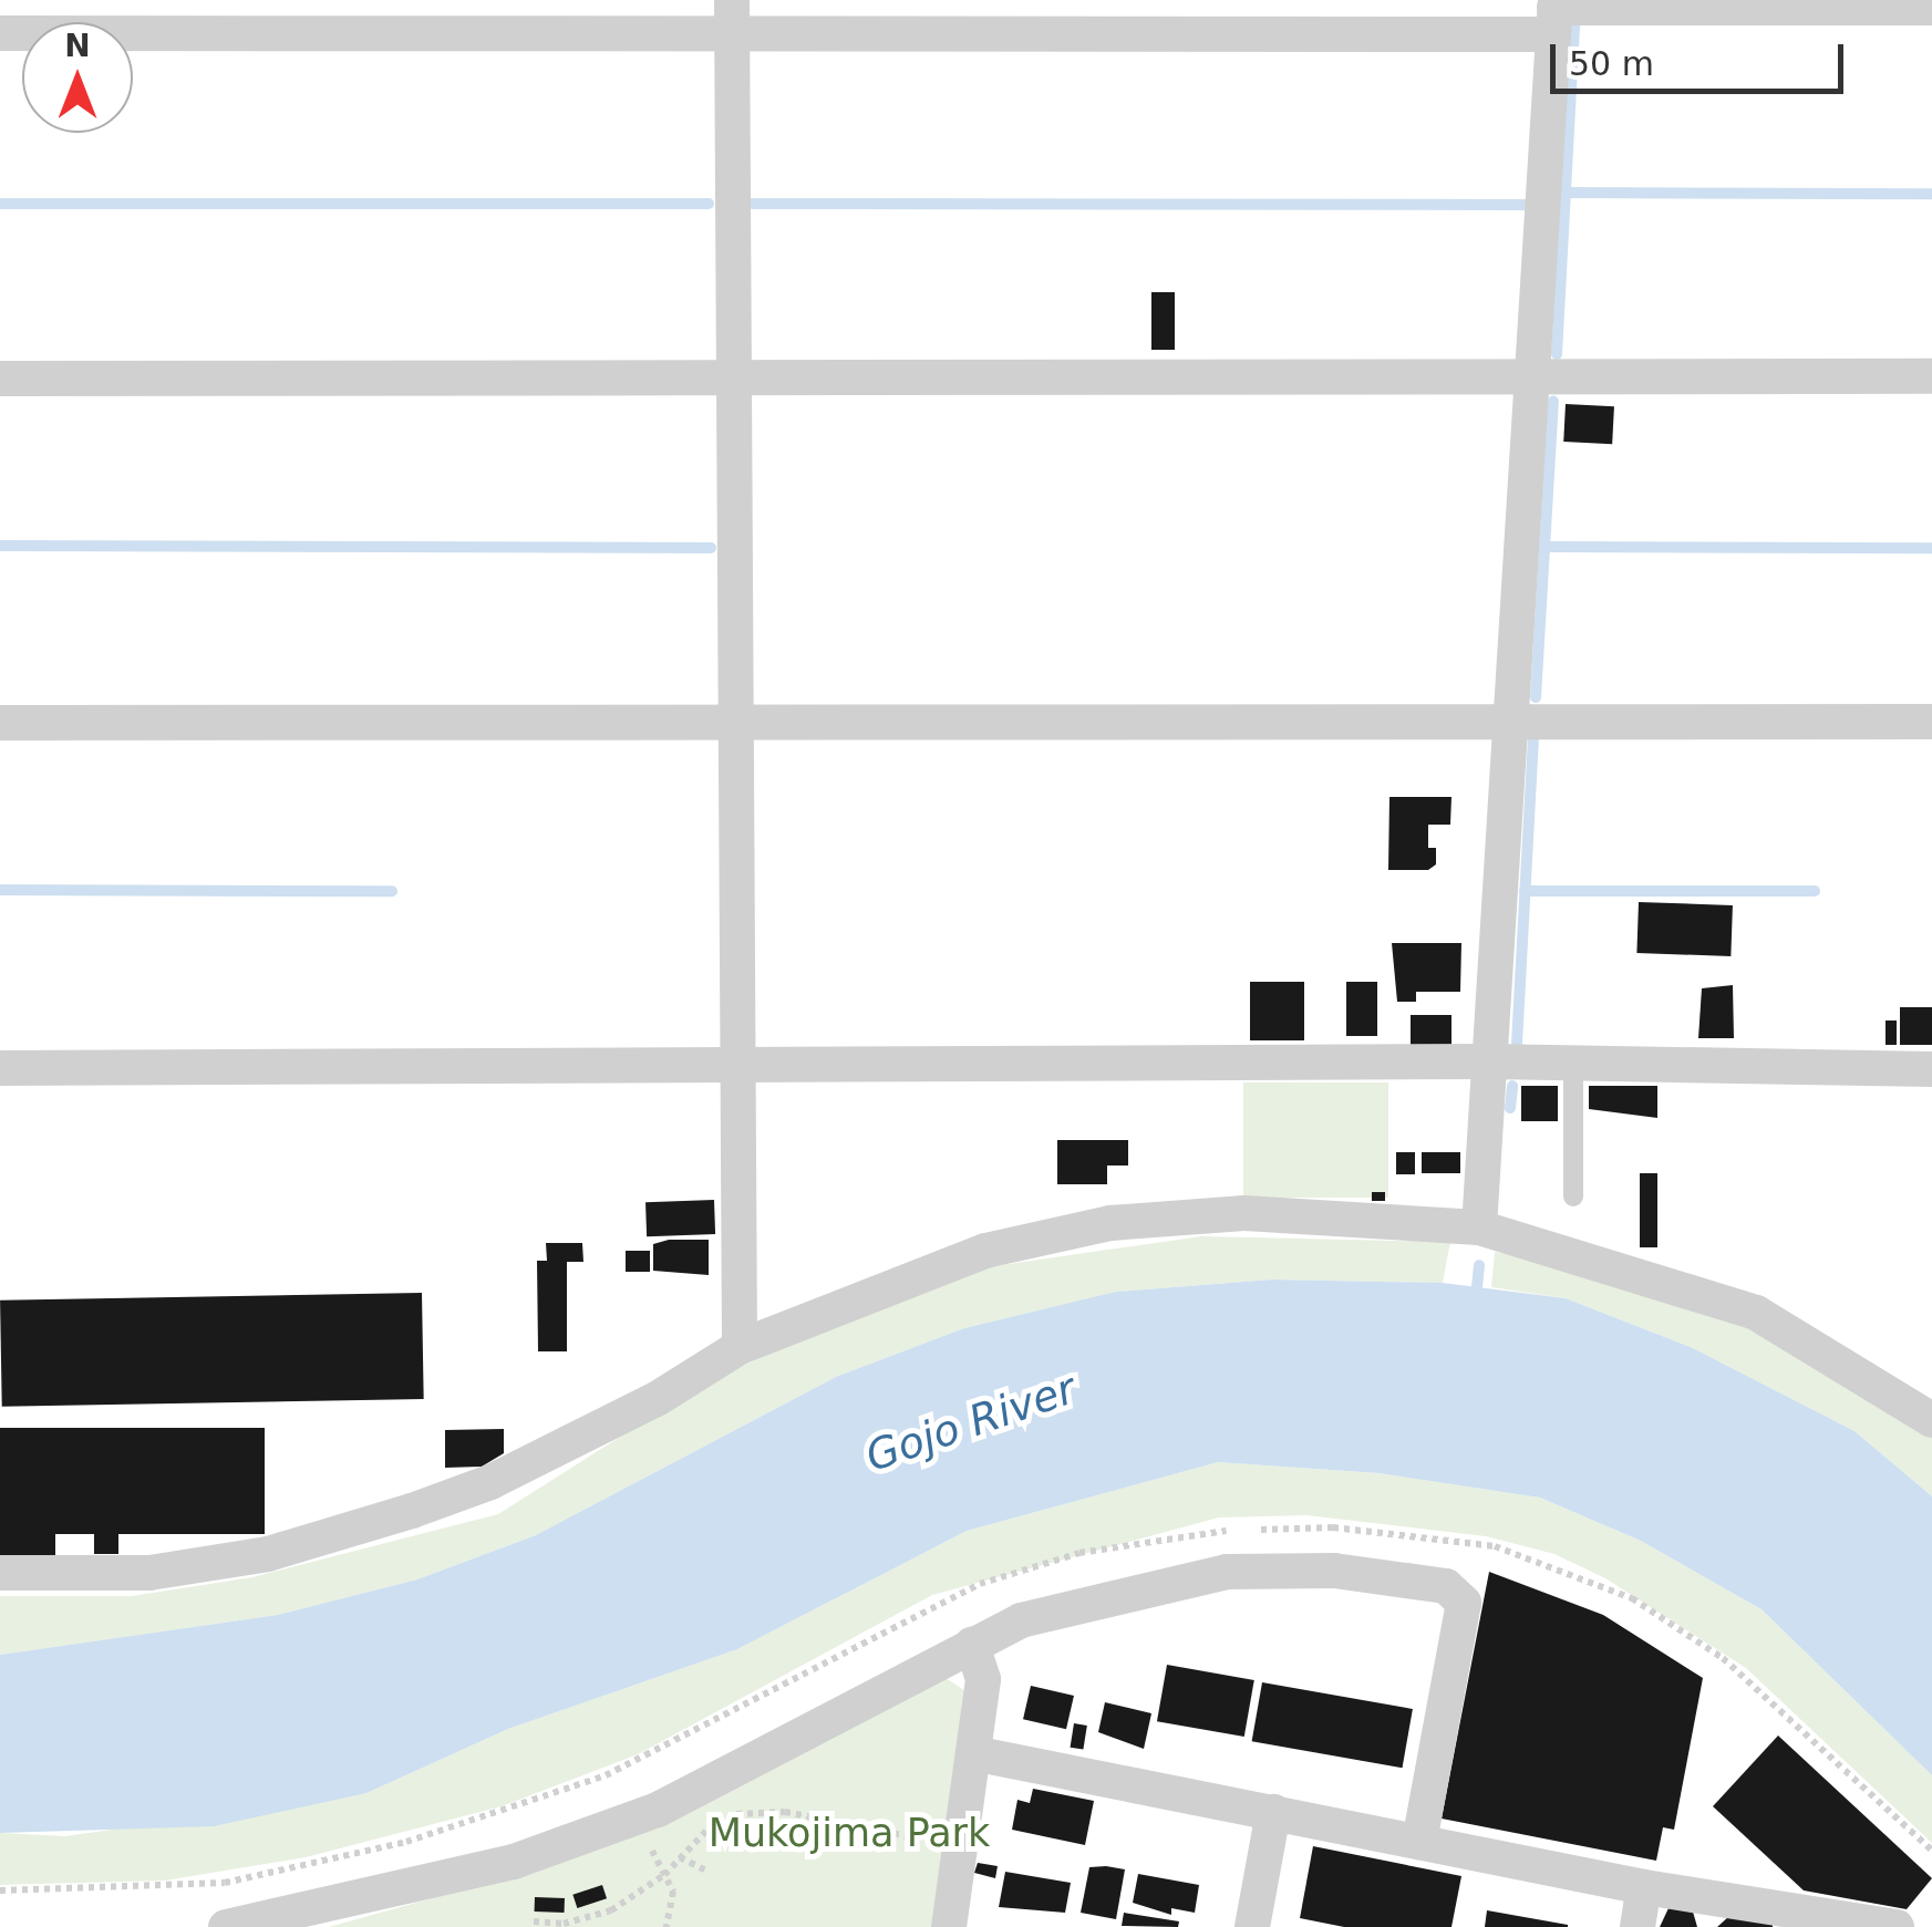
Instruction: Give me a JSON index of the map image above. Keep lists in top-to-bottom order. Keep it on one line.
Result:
{"water":["Gojo River"],"parks":["Mukojima Park"],"scale_bar":"50 m","north":"top"}
